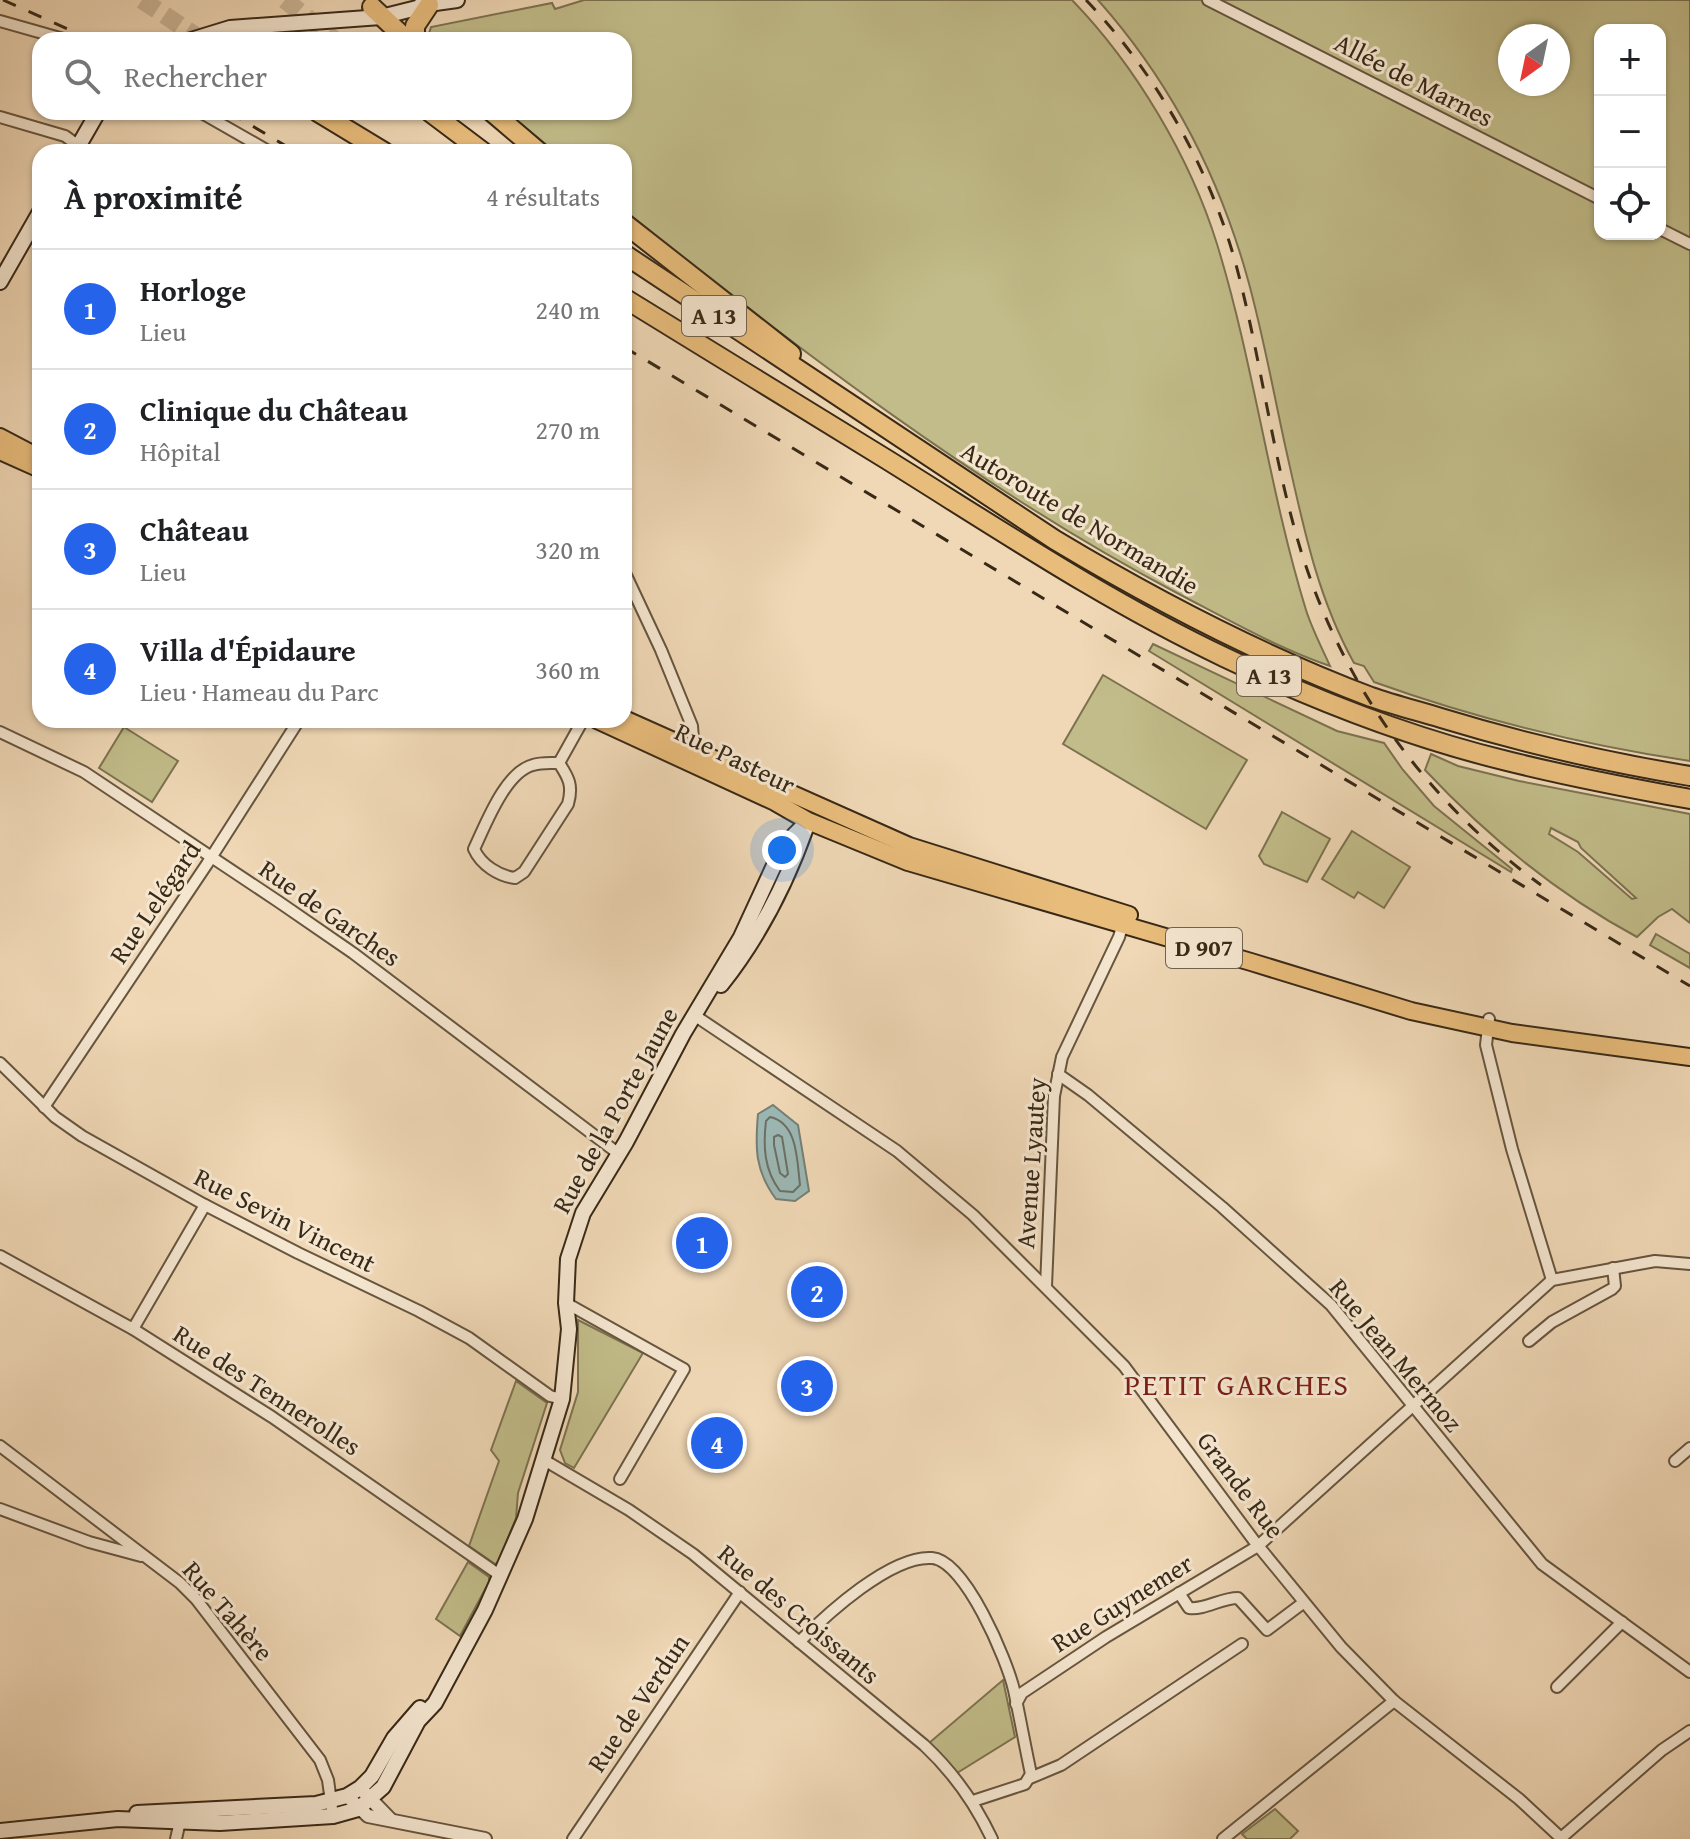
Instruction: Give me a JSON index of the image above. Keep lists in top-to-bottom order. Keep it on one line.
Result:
{"streets":{"highway":["A 13","Autoroute de Normandie"],"main road":["Rue Pasteur","D 907","Rue de la Porte Jaune"],"street":["Allée de Marnes","Rue Lelégard","Rue de Garches","Avenue Lyautey","Rue Sevin Vincent","Rue Jean Mermoz","Rue des Tennerolles","Grande Rue","Rue Guynemer","Rue Tahère","Rue des Croissants","Rue de Verdun"]},"crossings":[["Rue Pasteur","D 907"],["Rue Pasteur","Rue de la Porte Jaune"],["Rue Lelégard","Rue de Garches"],["Rue Lelégard","Rue Sevin Vincent"],["Rue de Garches","Rue de la Porte Jaune"],["D 907","Rue de la Porte Jaune"],["D 907","Avenue Lyautey"],["Rue de la Porte Jaune","Rue Sevin Vincent"],["Rue de la Porte Jaune","Rue des Tennerolles"],["Rue de la Porte Jaune","Grande Rue"],["Rue de la Porte Jaune","Rue Tahère"],["Rue de la Porte Jaune","Rue des Croissants"],["Avenue Lyautey","Rue Jean Mermoz"],["Avenue Lyautey","Grande Rue"],["Rue Jean Mermoz","Rue Guynemer"],["Grande Rue","Rue Guynemer"],["Rue des Croissants","Rue de Verdun"]],"districts":["PETIT GARCHES"],"north":"bottom left","page":{"map_buttons":["+","−"],"search":"Rechercher","heading":["À proximité","4 résultats"],"list":[{"mark":"1","name":"Horloge","note":"Lieu","value":"240 m"},{"mark":"2","name":"Clinique du Château","note":"Hôpital","value":"270 m"},{"mark":"3","name":"Château","note":"Lieu","value":"320 m"},{"mark":"4","name":"Villa d'Épidaure","note":"Lieu · Hameau du Parc","value":"360 m"}],"pins":["1","2","3","4"]}}
